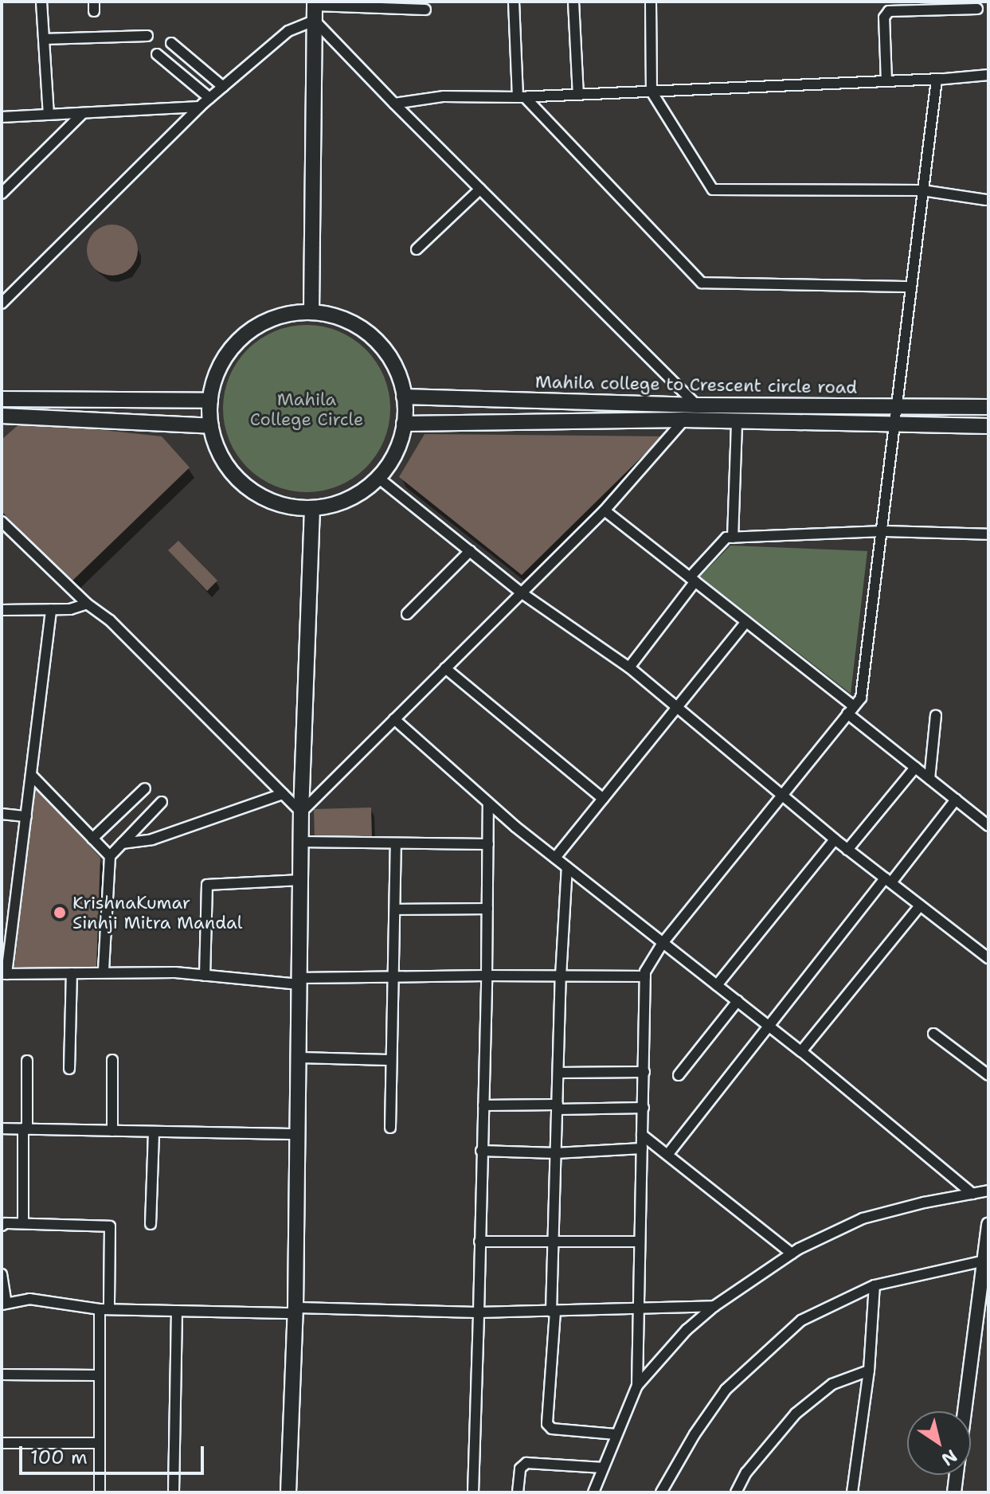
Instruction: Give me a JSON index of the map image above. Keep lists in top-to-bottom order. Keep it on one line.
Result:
{"streets":{"main road":["Mahila college to Crescent circle road"]},"parks":["Mahila College Circle"],"places":["KrishnaKumar Sinhji Mitra Mandal"],"scale_bar":"100 m","north":"bottom right"}
